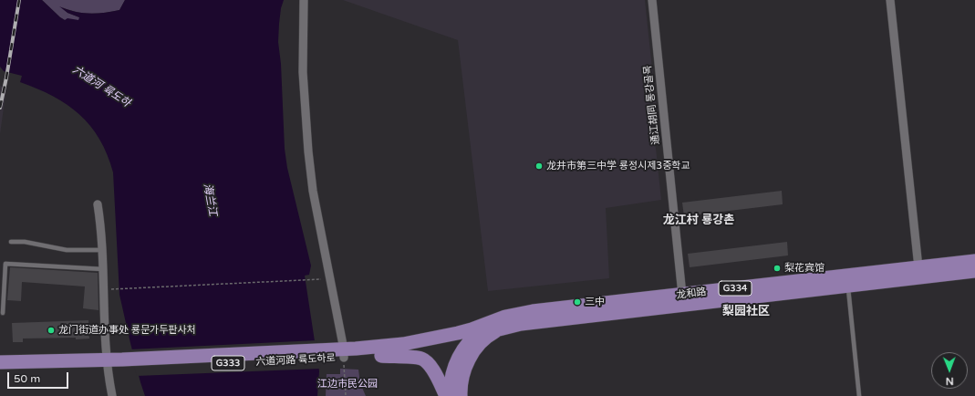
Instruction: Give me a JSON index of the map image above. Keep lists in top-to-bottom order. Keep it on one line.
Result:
{"streets":{"highway":["G334","龙和路","六道河路 륙도하로","G333"],"street":["通江胡同 통강골목"]},"crossings":[["通江胡同 통강골목","龙和路"],["G334","龙和路"],["G334","六道河路 륙도하로"],["龙和路","六道河路 륙도하로"]],"districts":["龙江村 룡강촌","梨园社区"],"water":["六道河 륙도하","海兰江"],"parks":["江边市民公园"],"places":["龙井市第三中学 룡정시제3중학교","梨花宾馆","三中","龙门街道办事处 룡문가두판사처"],"scale_bar":"50 m","north":"bottom"}
